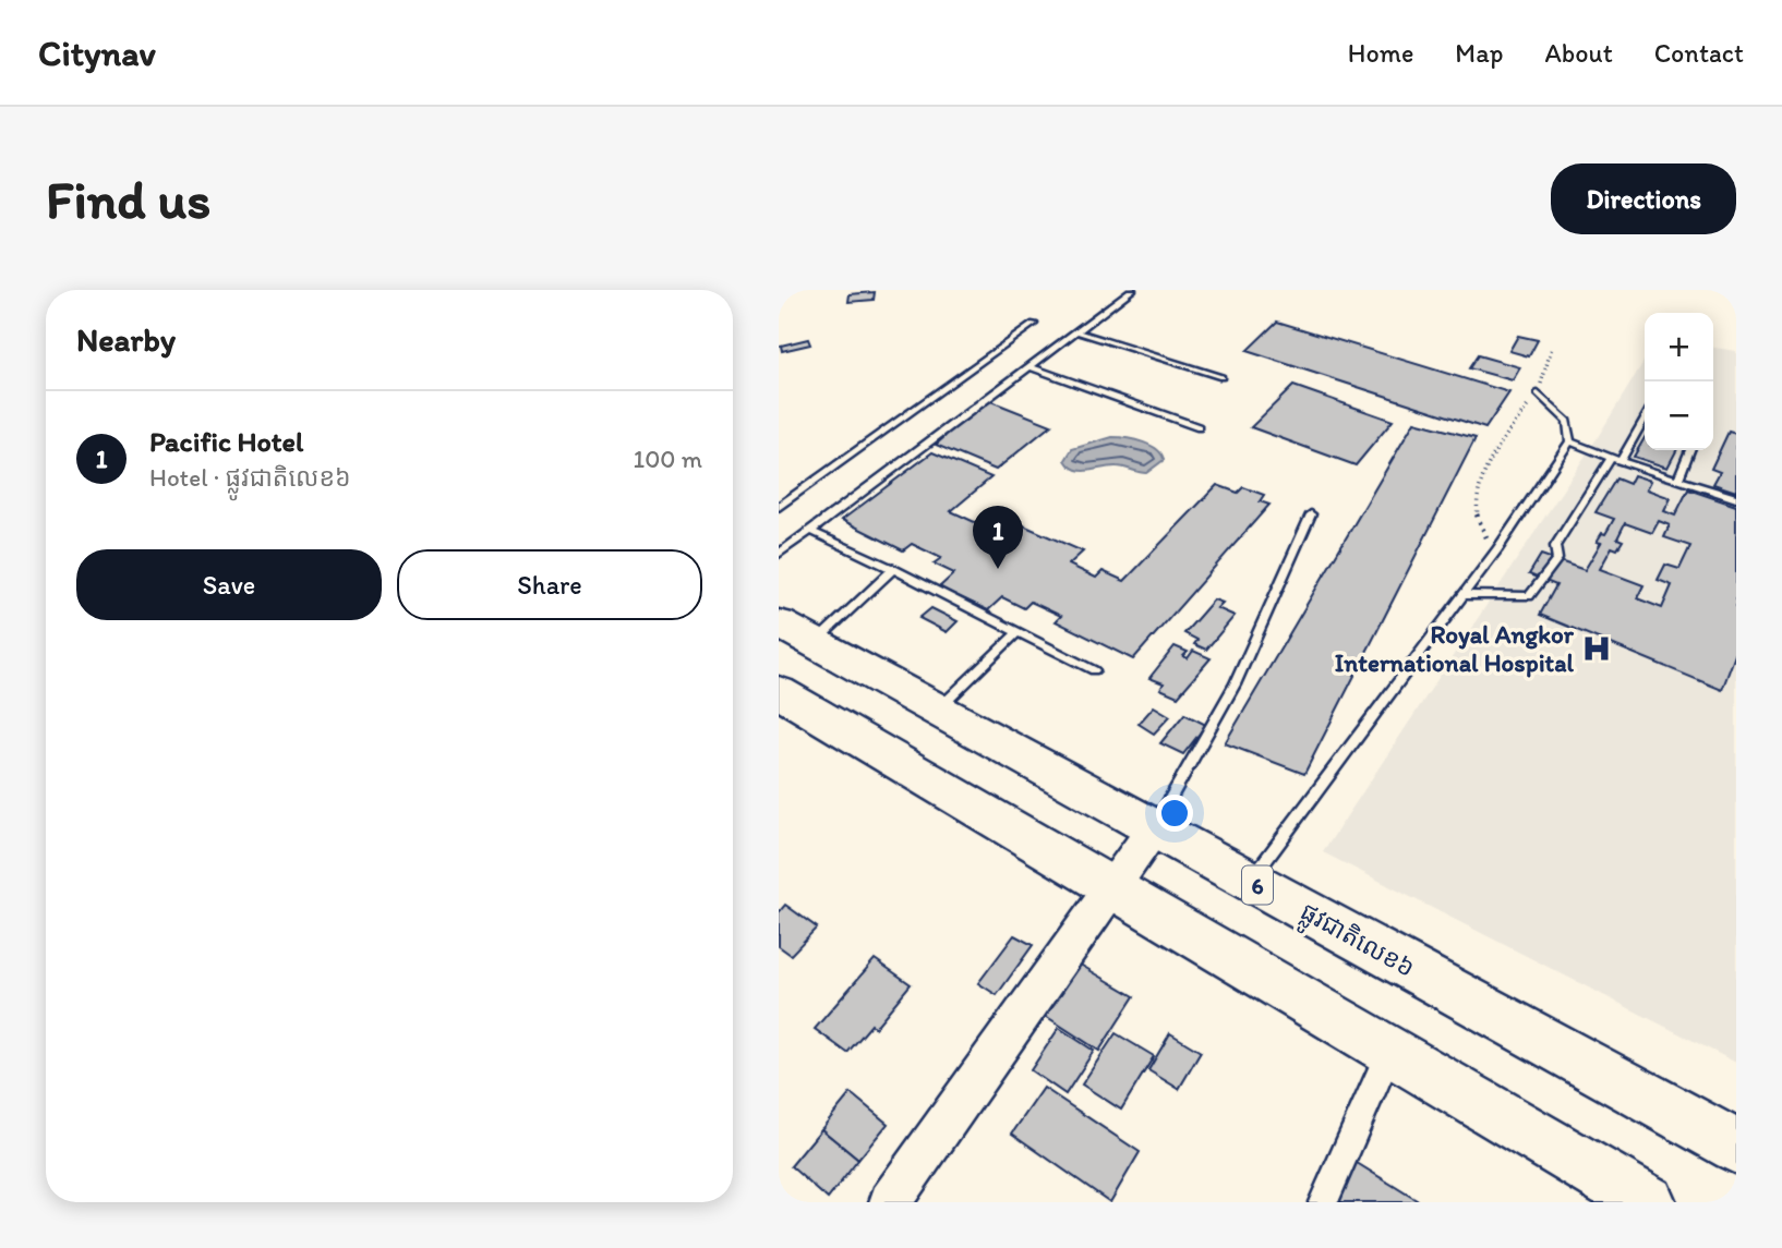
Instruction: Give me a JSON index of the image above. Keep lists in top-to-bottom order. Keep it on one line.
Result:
{"streets":{"highway":["6","ផ្លូវជាតិលេខ៦"]},"places":{"hospital":["Royal Angkor International Hospital"]},"page":{"header":"Citynav","nav":["Home","Map","About","Contact"],"buttons":["Directions",["Save","Share"]],"title":"Find us","heading":"Nearby","map_buttons":["+","−"],"list":[{"mark":"1","name":"Pacific Hotel","note":"Hotel · ផ្លូវជាតិលេខ៦","value":"100 m"}],"pins":"1"}}
